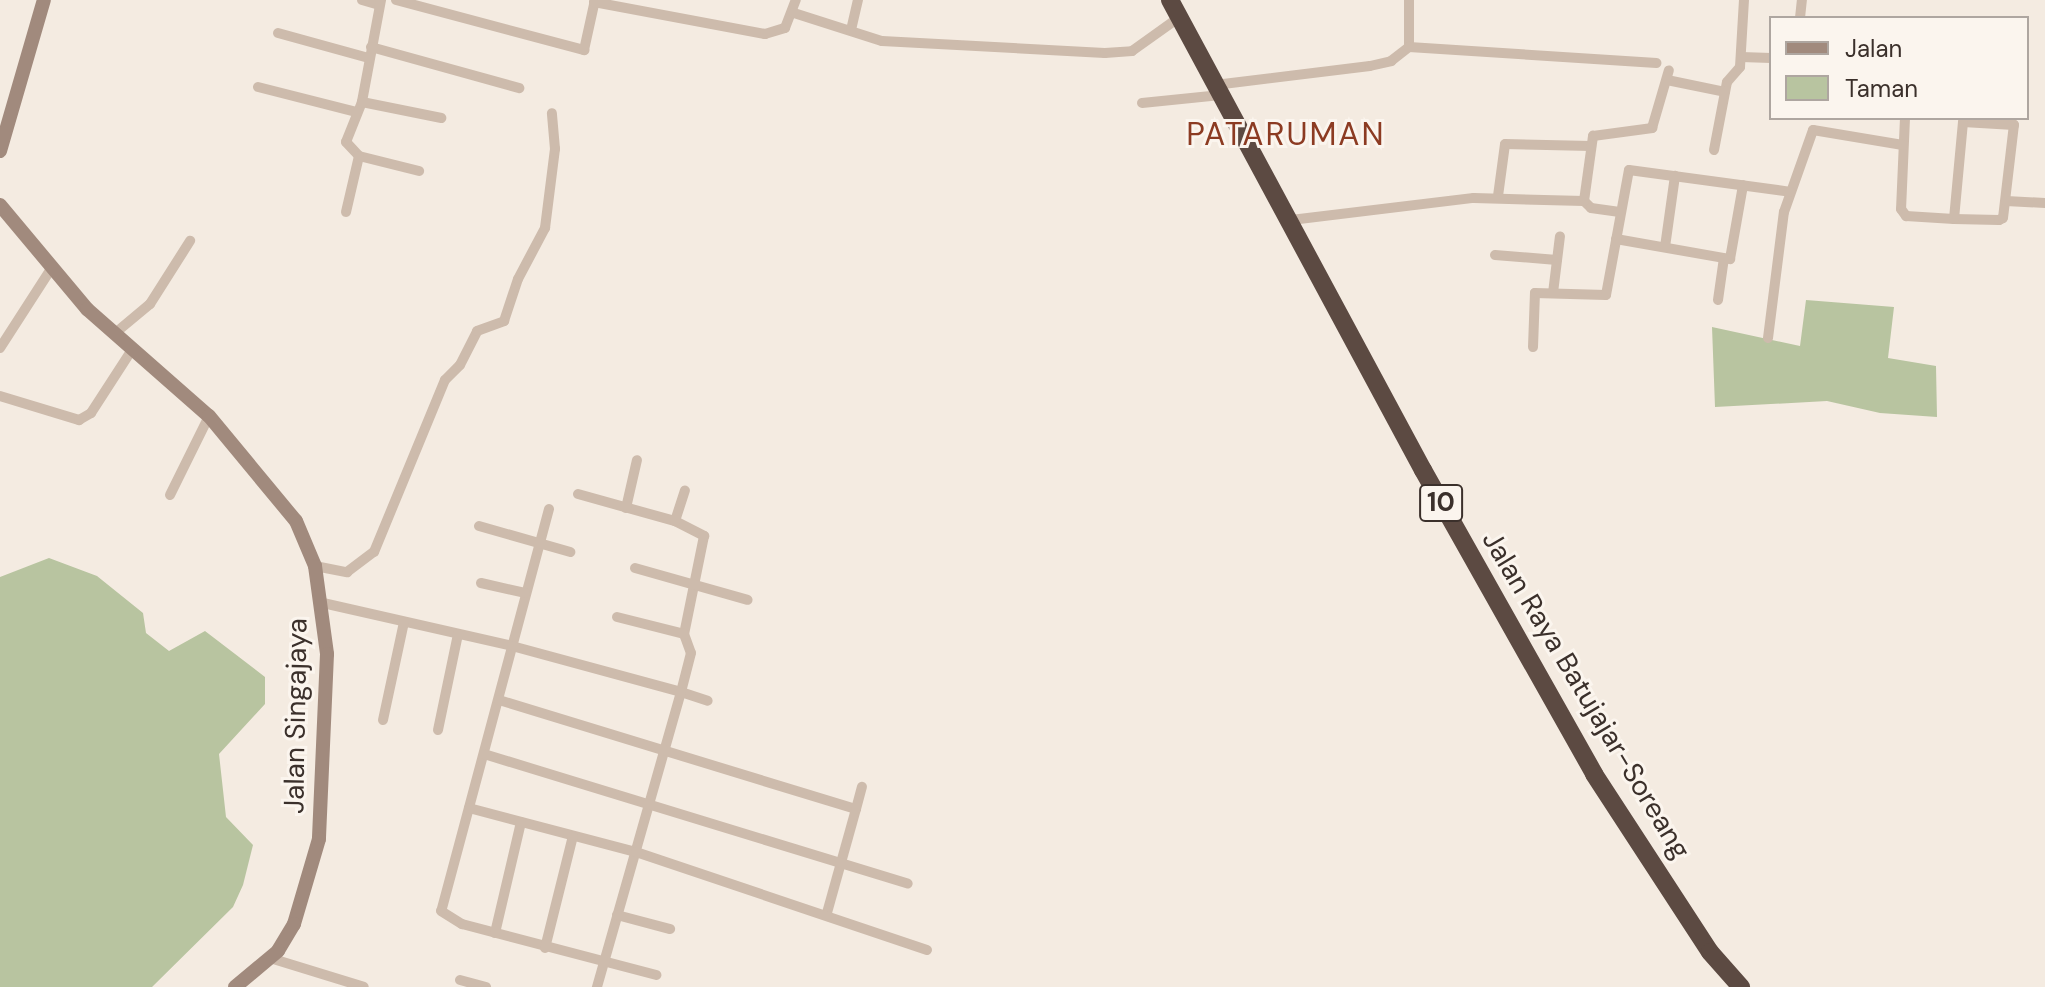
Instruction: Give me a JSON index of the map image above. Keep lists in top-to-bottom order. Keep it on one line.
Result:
{"streets":{"highway":["10","Jalan Raya Batujajar-Soreang"],"street":["Jalan Singajaya"]},"districts":["PATARUMAN"],"legend":["Jalan","Taman"]}
